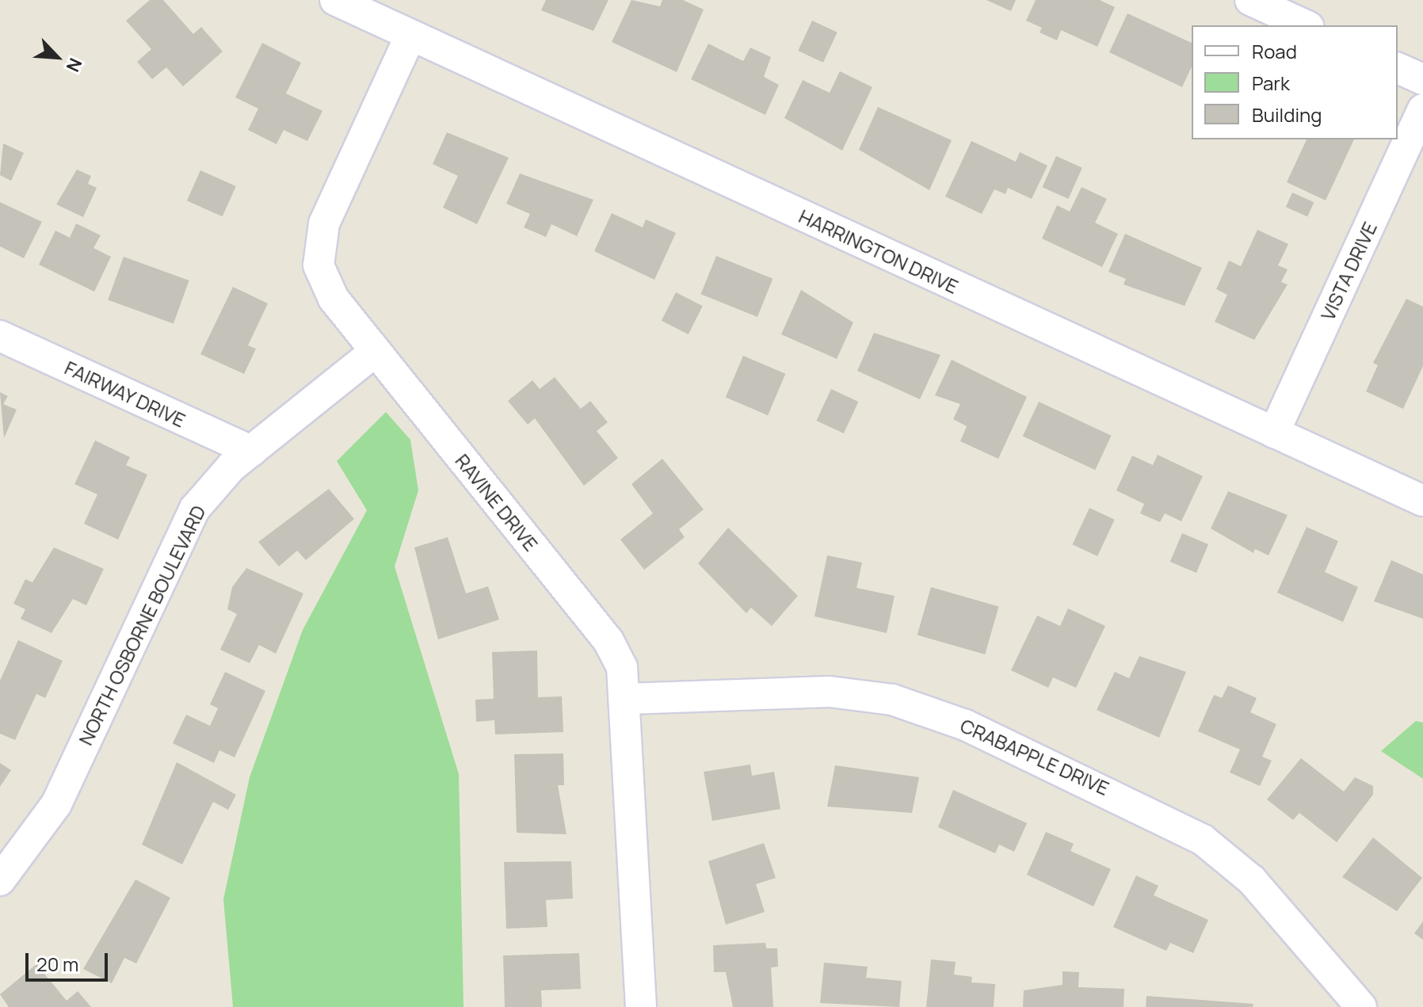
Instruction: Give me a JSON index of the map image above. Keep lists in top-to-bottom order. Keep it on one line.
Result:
{"streets":{"street":["HARRINGTON DRIVE","VISTA DRIVE","FAIRWAY DRIVE","RAVINE DRIVE","NORTH OSBORNE BOULEVARD","CRABAPPLE DRIVE"]},"crossings":[["HARRINGTON DRIVE","VISTA DRIVE"],["HARRINGTON DRIVE","RAVINE DRIVE"],["FAIRWAY DRIVE","NORTH OSBORNE BOULEVARD"],["RAVINE DRIVE","NORTH OSBORNE BOULEVARD"],["RAVINE DRIVE","CRABAPPLE DRIVE"]],"legend":["Road","Park","Building"],"scale_bar":"20 m","north":"bottom right"}
